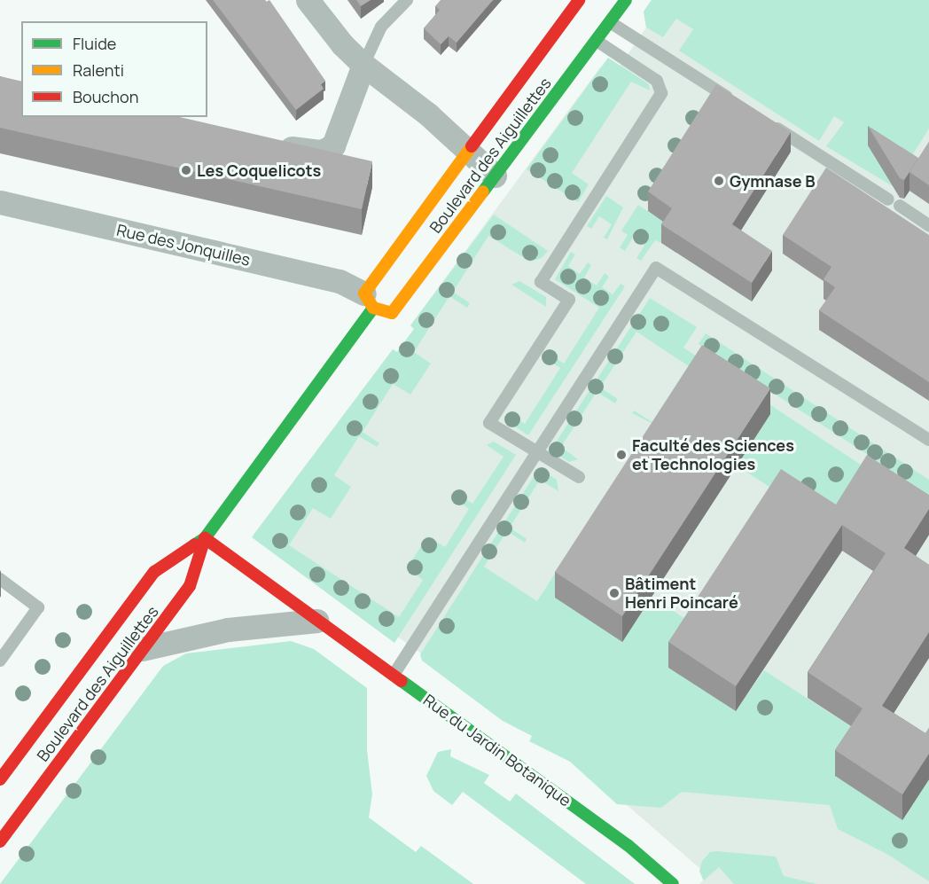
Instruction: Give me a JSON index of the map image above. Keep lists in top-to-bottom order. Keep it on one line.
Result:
{"streets":{"main road":["Boulevard des Aiguillettes","Rue du Jardin Botanique"],"street":["Rue des Jonquilles"]},"crossings":[["Boulevard des Aiguillettes","Rue des Jonquilles"],["Boulevard des Aiguillettes","Rue du Jardin Botanique"]],"places":["Les Coquelicots","Gymnase B","Faculté des Sciences et Technologies","Bâtiment Henri Poincaré"],"legend":["Fluide","Ralenti","Bouchon"]}
